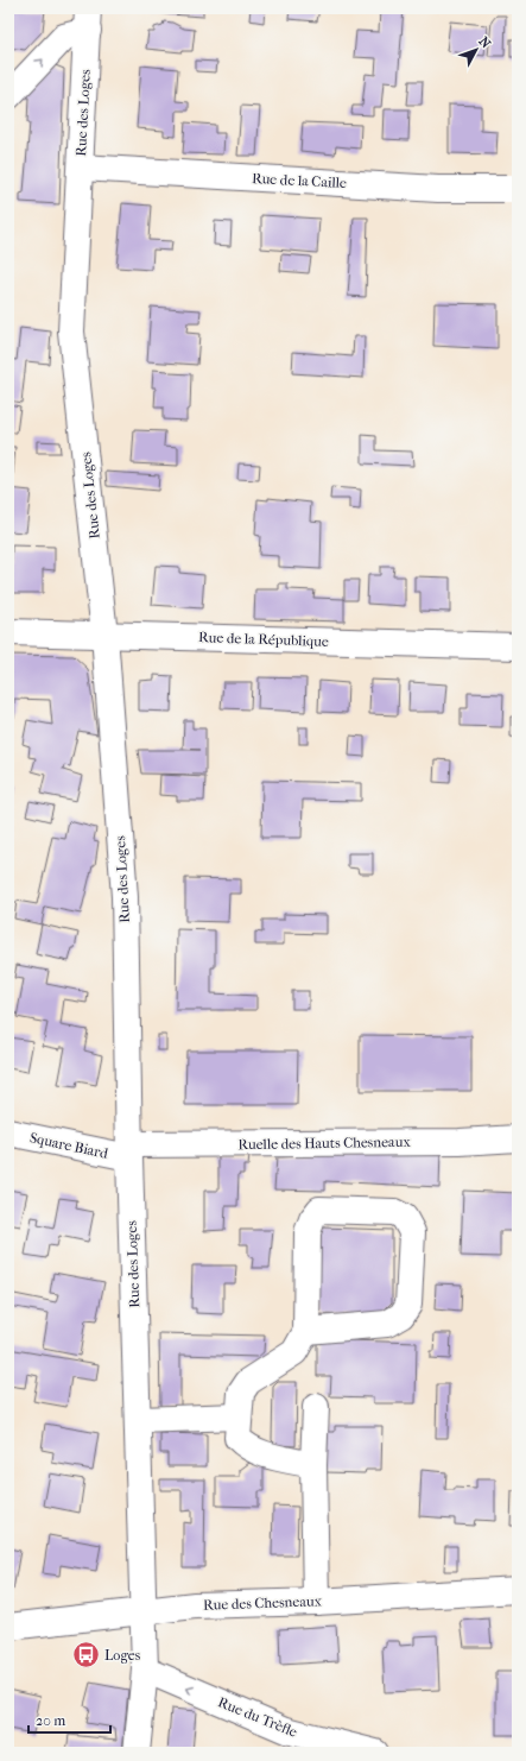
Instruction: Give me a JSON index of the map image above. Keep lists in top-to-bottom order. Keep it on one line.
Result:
{"streets":{"street":["Rue des Loges","Rue de la Caille","Rue de la République","Ruelle des Hauts Chesneaux","Square Biard","Rue des Chesneaux","Rue du Trèfle"]},"crossings":[["Rue des Loges","Rue de la Caille"],["Rue des Loges","Rue de la République"],["Rue des Loges","Ruelle des Hauts Chesneaux"],["Rue des Loges","Square Biard"],["Rue des Loges","Rue des Chesneaux"],["Rue des Loges","Rue du Trèfle"],["Ruelle des Hauts Chesneaux","Square Biard"]],"one_way":["Rue du Trèfle"],"places":{"bus stop":["Loges"]},"scale_bar":"20 m","north":"top right"}
